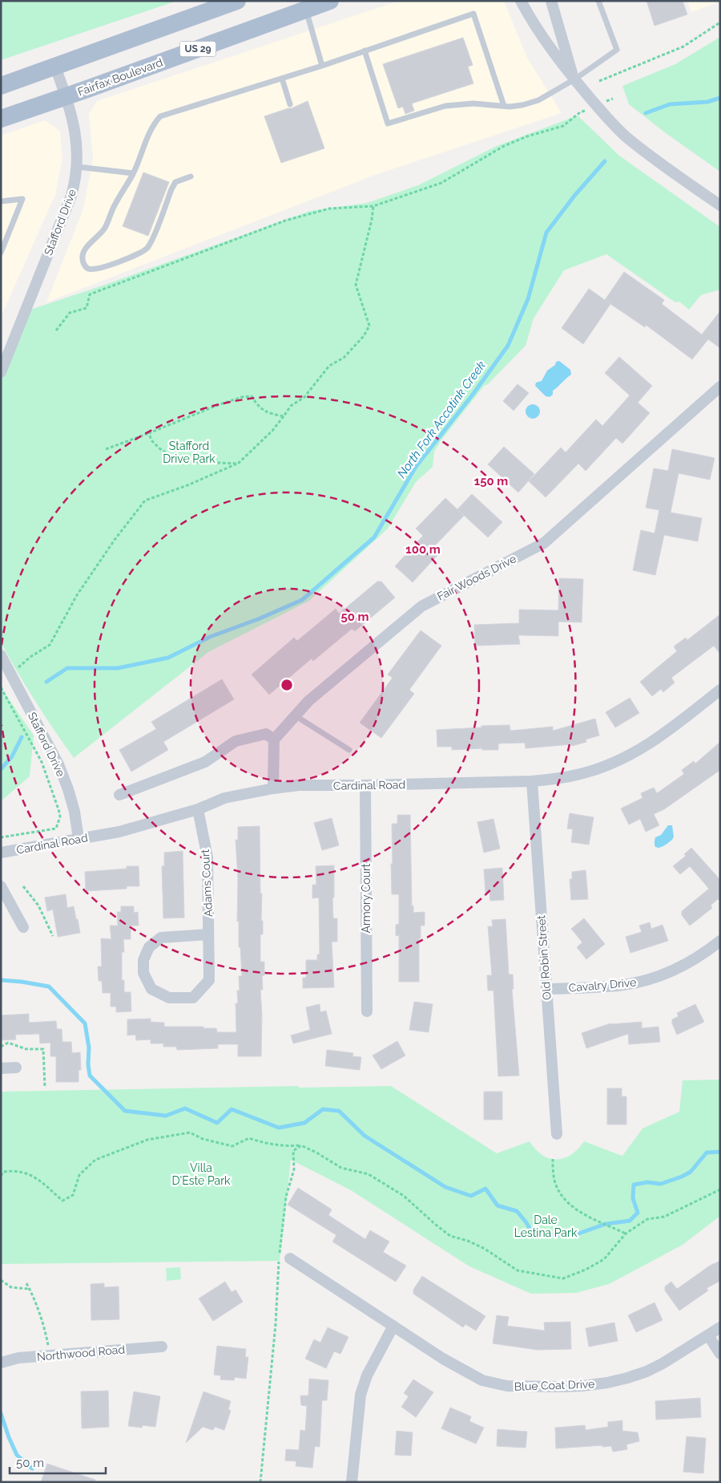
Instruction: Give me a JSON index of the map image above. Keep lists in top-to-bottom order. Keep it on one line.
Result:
{"streets":{"main road":["US 29","Fairfax Boulevard"],"street":["Stafford Drive","Fair Woods Drive","Cardinal Road","Adams Court","Armory Court","Old Robin Street","Cavalry Drive","Northwood Road","Blue Coat Drive"]},"crossings":[["Fairfax Boulevard","Stafford Drive"],["Stafford Drive","Cardinal Road"],["Cardinal Road","Adams Court"],["Cardinal Road","Armory Court"],["Cardinal Road","Old Robin Street"],["Old Robin Street","Cavalry Drive"]],"water":["North Fork Accotink Creek"],"parks":["Stafford Drive Park","Villa D'Este Park","Dale Lestina Park"],"scale_bar":"50 m","rings":["150 m","100 m","50 m"]}
